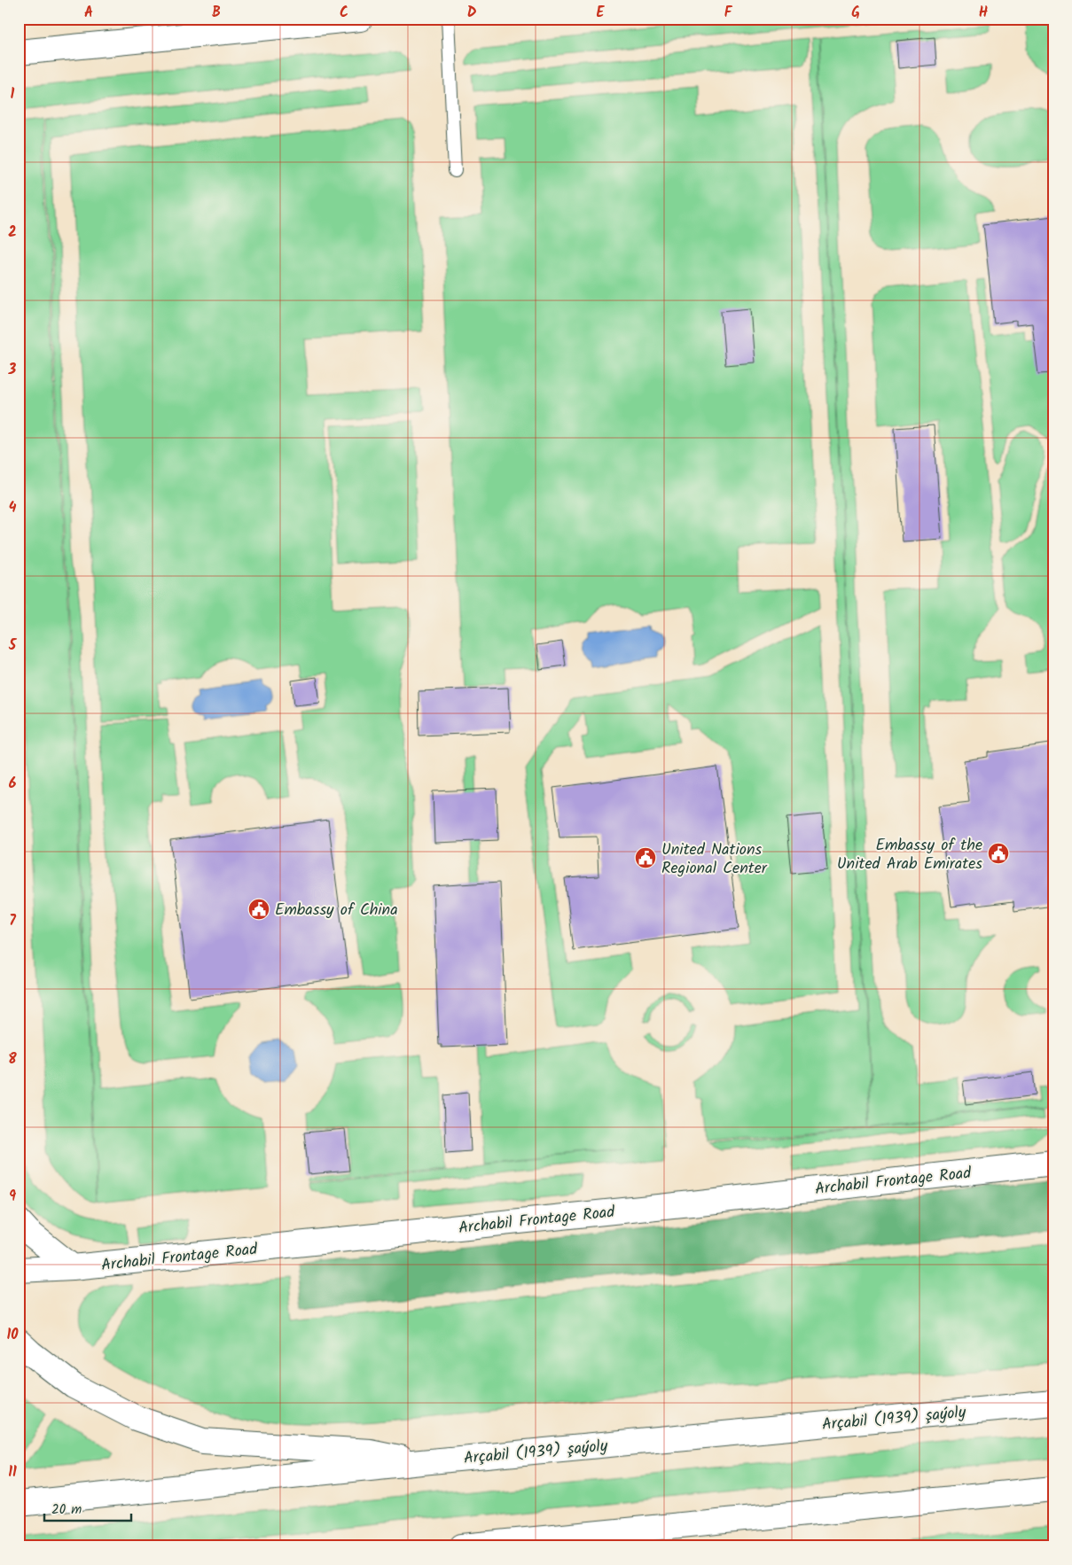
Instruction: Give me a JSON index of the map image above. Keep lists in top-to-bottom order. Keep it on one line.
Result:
{"streets":{"main road":["Archabil Frontage Road","Arçabil (1939) şaýoly"]},"places":{"public building":["Embassy of the United Arab Emirates","United Nations Regional Center","Embassy of China"]},"scale_bar":"20 m","grid":{"columns":["A","B","C","D","E","F","G","H"],"rows":["1","2","3","4","5","6","7","8","9","10","11"]}}
